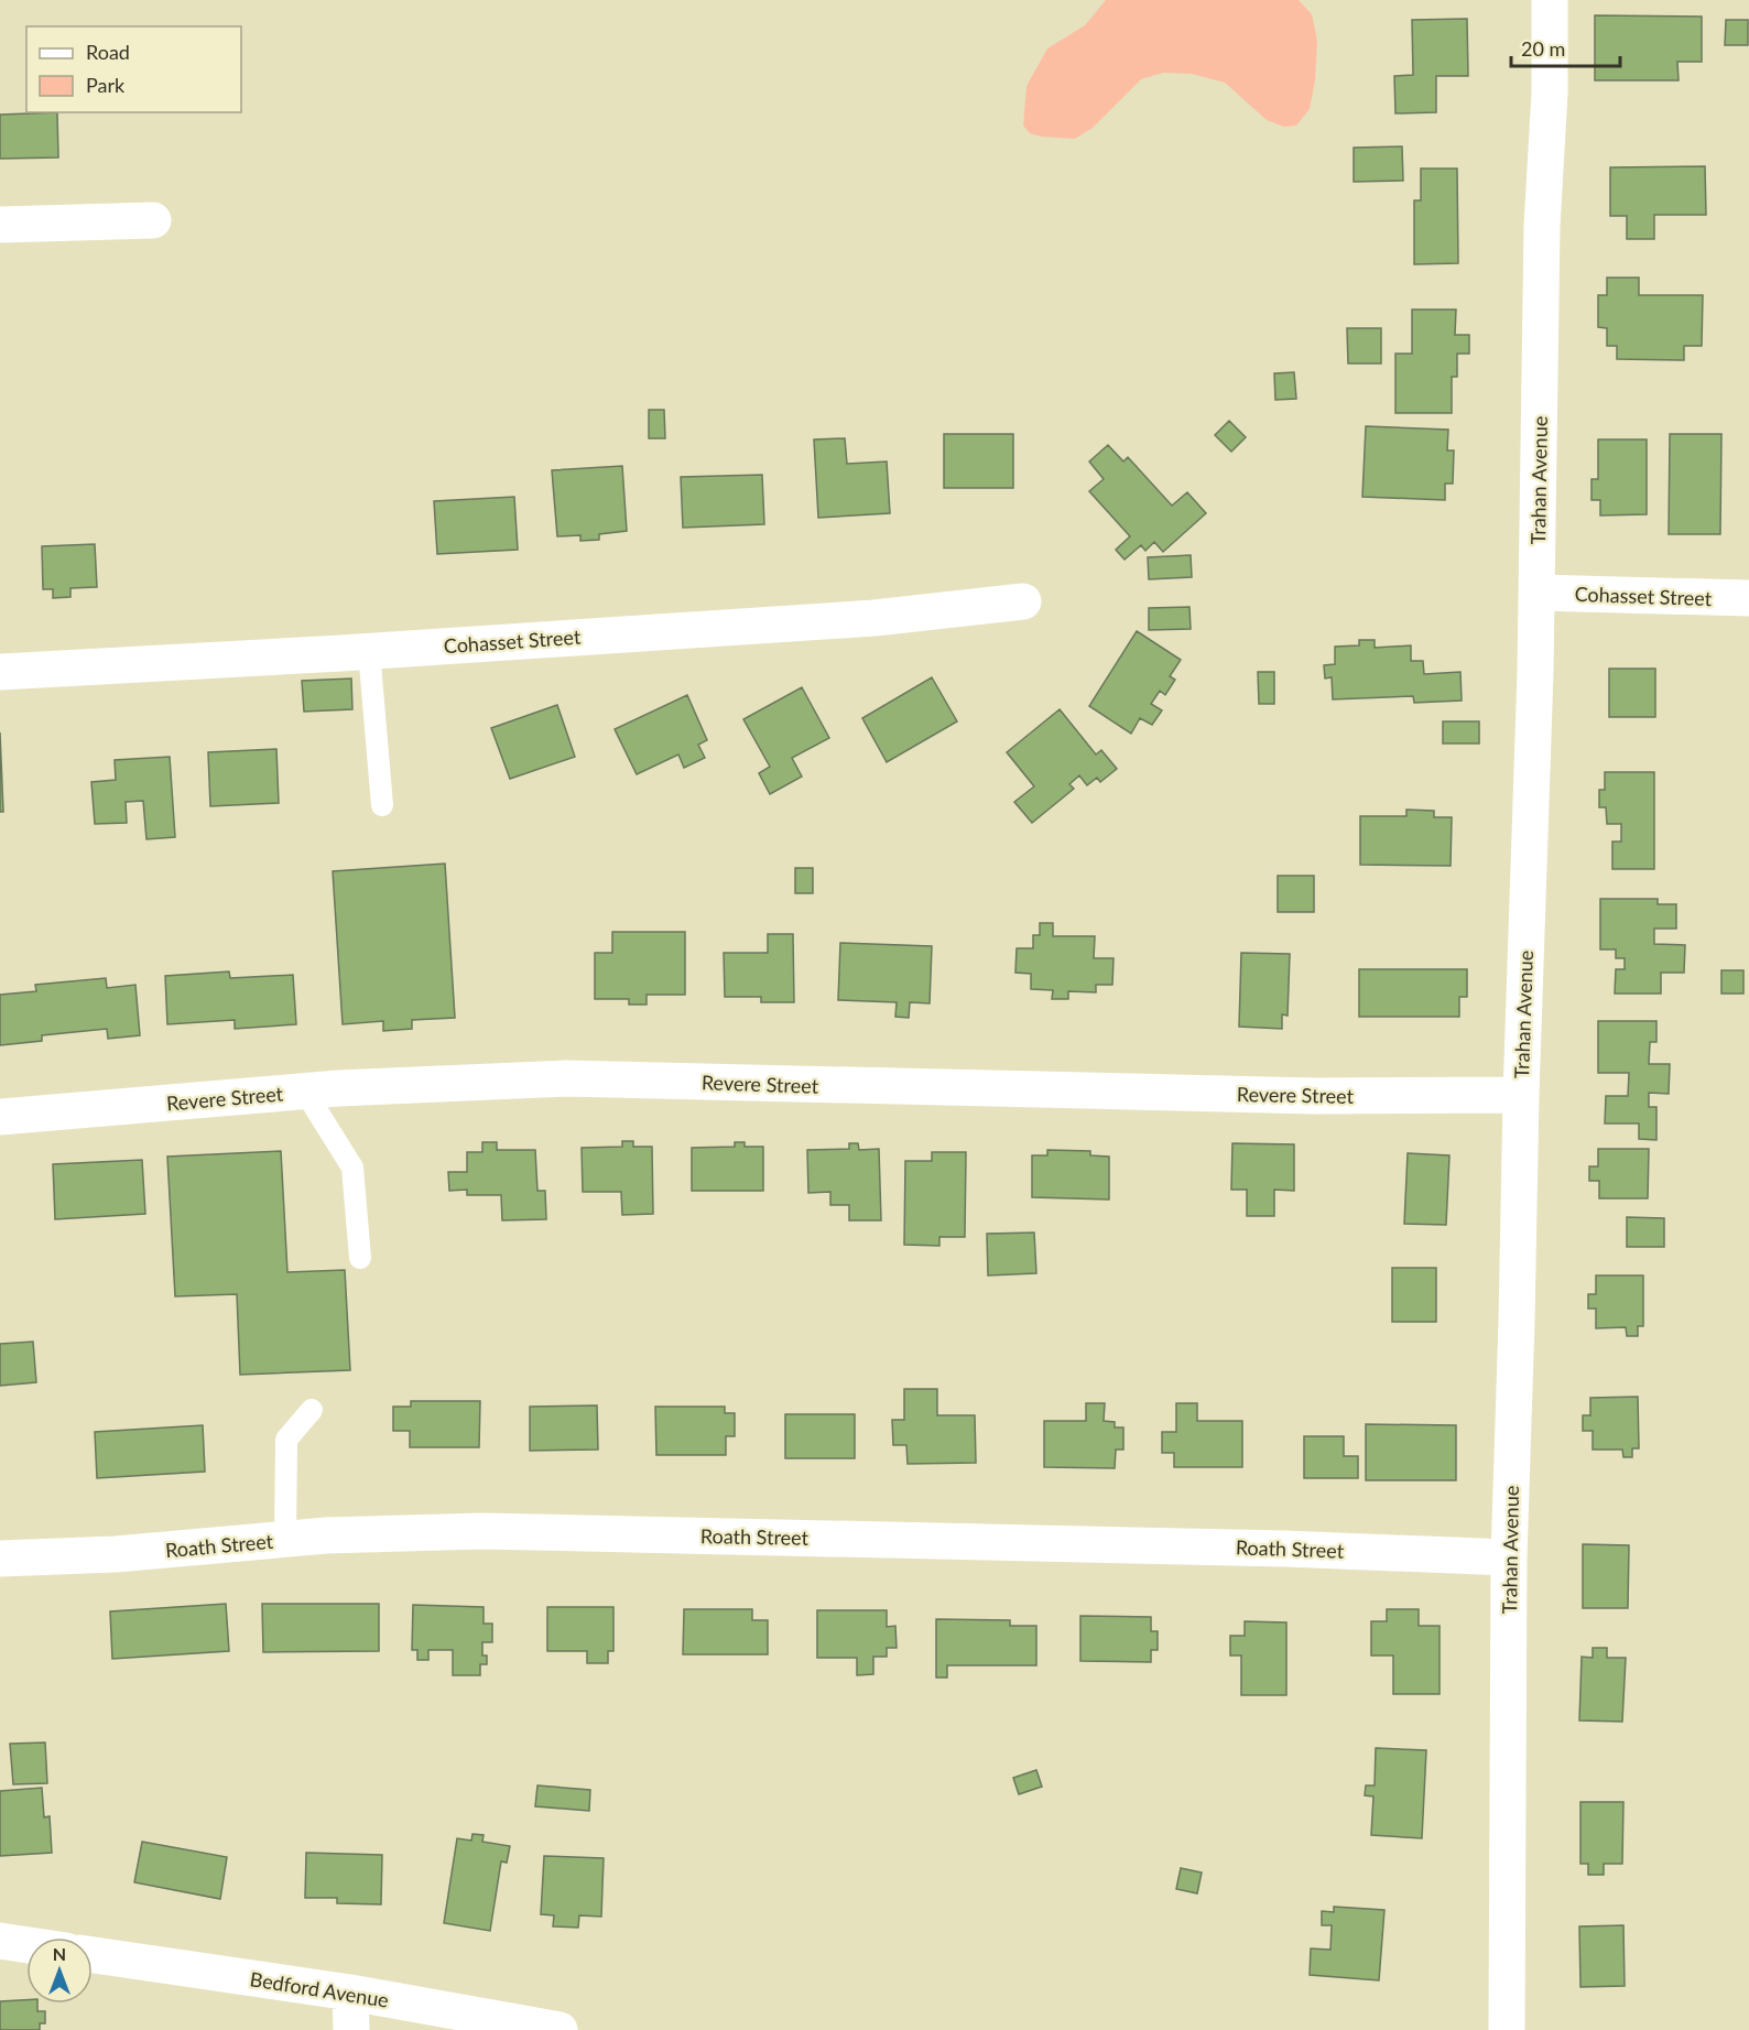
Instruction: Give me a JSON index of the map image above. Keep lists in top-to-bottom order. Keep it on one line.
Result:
{"streets":{"street":["Trahan Avenue","Cohasset Street","Revere Street","Roath Street","Bedford Avenue"]},"crossings":[["Trahan Avenue","Cohasset Street"],["Trahan Avenue","Revere Street"],["Trahan Avenue","Roath Street"]],"legend":["Road","Park"],"scale_bar":"20 m","north":"top"}
